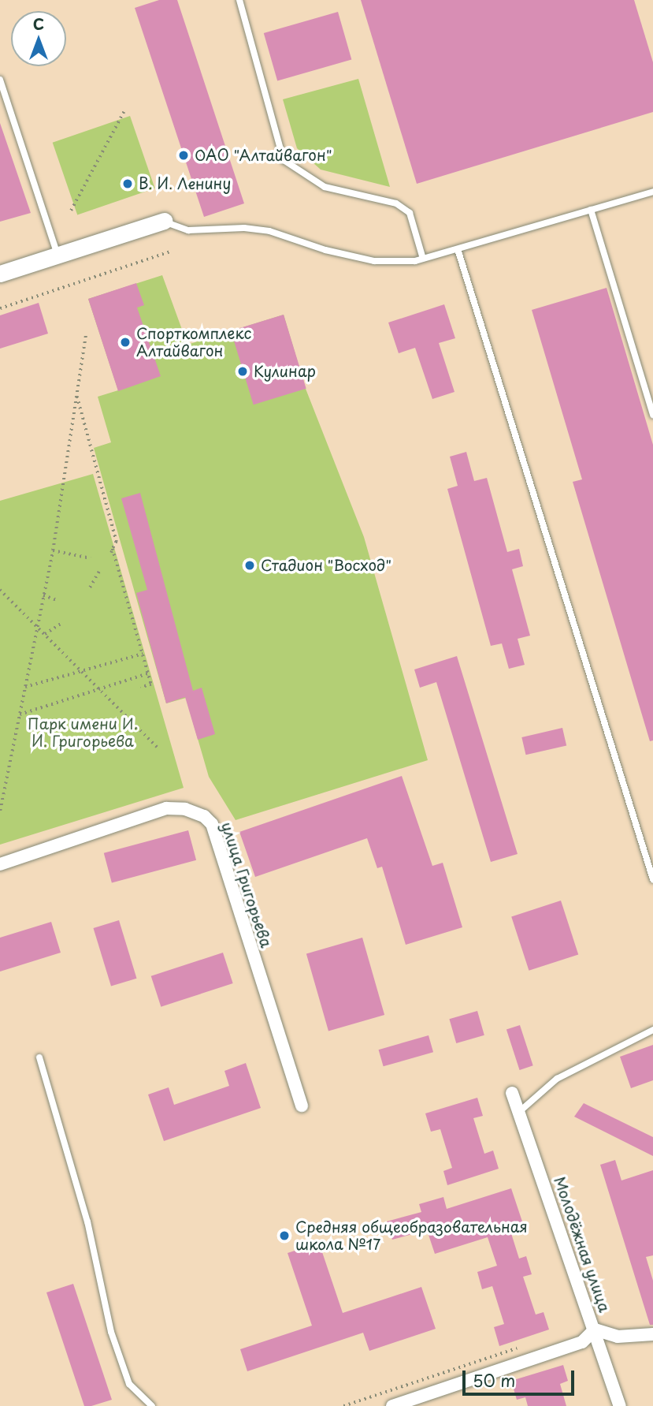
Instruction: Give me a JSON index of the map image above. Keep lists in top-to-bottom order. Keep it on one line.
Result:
{"streets":{"street":["улица Григорьева","Молодёжная улица"]},"parks":["Парк имени И. И. Григорьева"],"places":["ОАО \"Алтайвагон\"","В. И. Ленину","Спорткомплекс Алтайвагон","Кулинар","Стадион \"Восход\"","Средняя общеобразовательная школа №17"],"scale_bar":"50 m","north":"top"}
